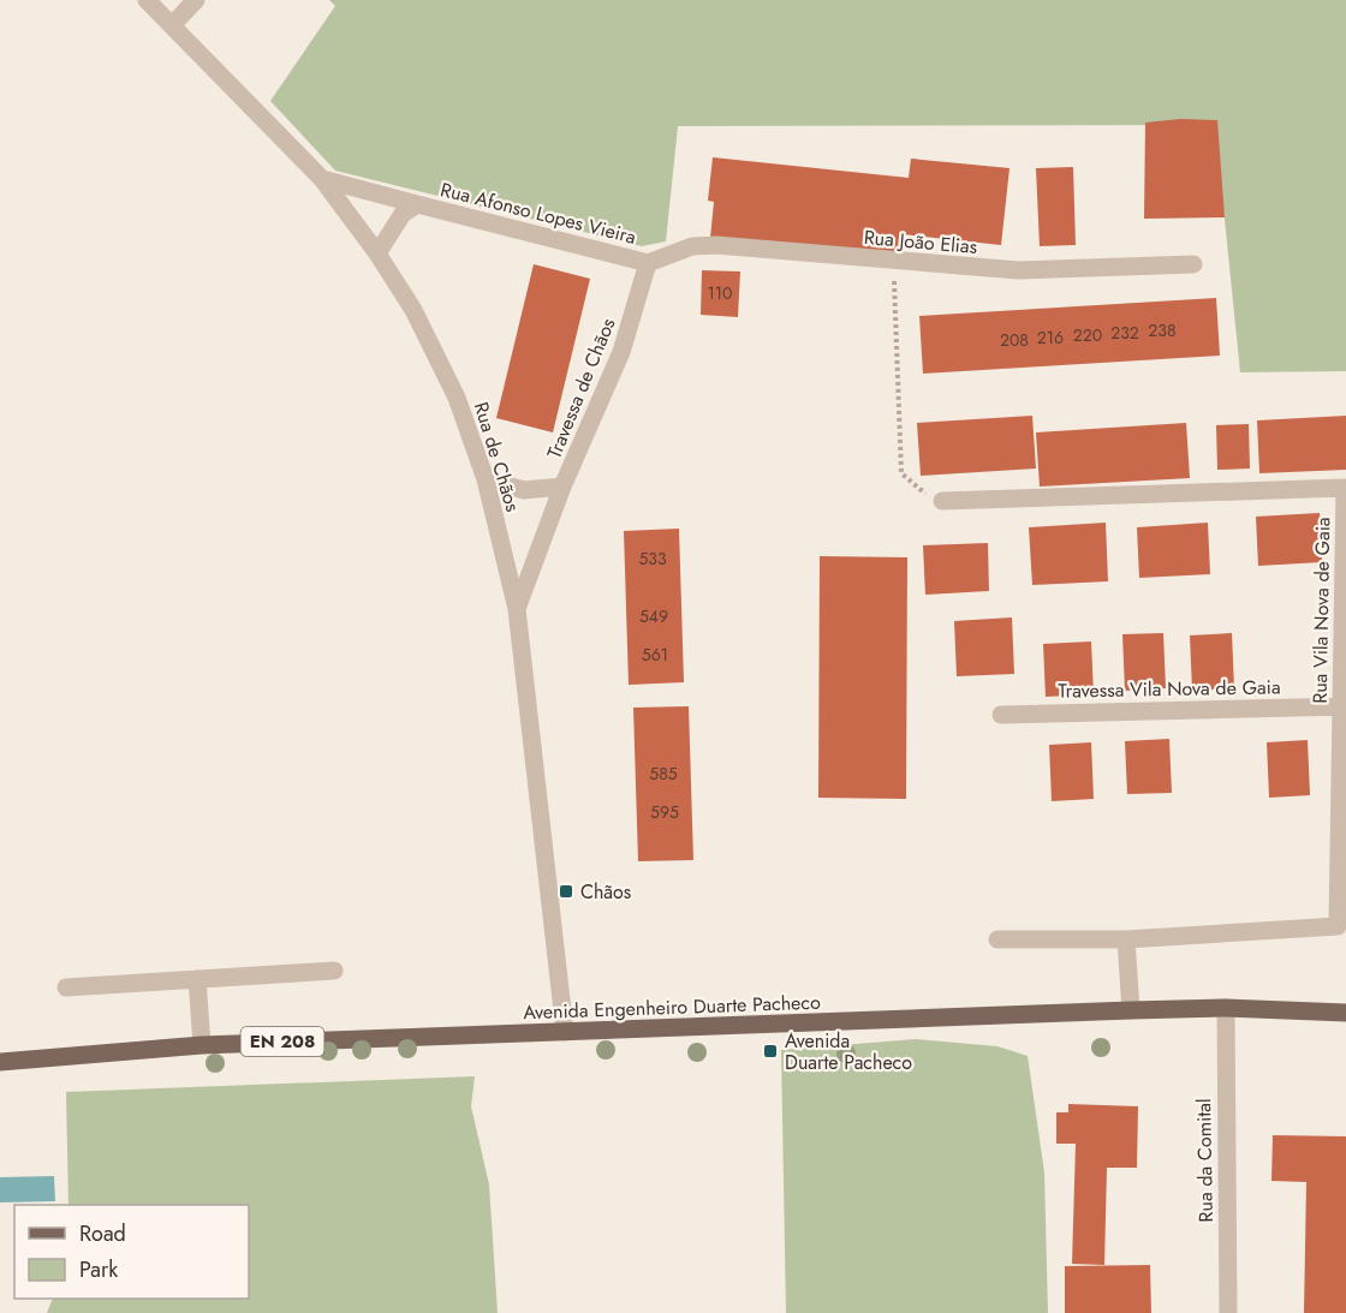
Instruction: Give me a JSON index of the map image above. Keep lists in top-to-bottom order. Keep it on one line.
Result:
{"streets":{"main road":["Avenida Engenheiro Duarte Pacheco","EN 208"],"street":["Rua Afonso Lopes Vieira","Rua João Elias","Travessa de Chãos","Rua de Chãos","Rua Vila Nova de Gaia","Travessa Vila Nova de Gaia","Rua da Comital"]},"crossings":[["Rua Afonso Lopes Vieira","Rua João Elias"],["Rua Afonso Lopes Vieira","Travessa de Chãos"],["Rua Afonso Lopes Vieira","Rua de Chãos"],["Rua João Elias","Travessa de Chãos"],["Travessa de Chãos","Rua de Chãos"],["Rua de Chãos","Avenida Engenheiro Duarte Pacheco"],["Rua Vila Nova de Gaia","Travessa Vila Nova de Gaia"],["Avenida Engenheiro Duarte Pacheco","Rua da Comital"]],"places":{"transit":["Chãos","Avenida Duarte Pacheco"]},"house_numbers":["110","238","232","220","216","208","533","549","561","585","595"],"legend":["Road","Park"]}
